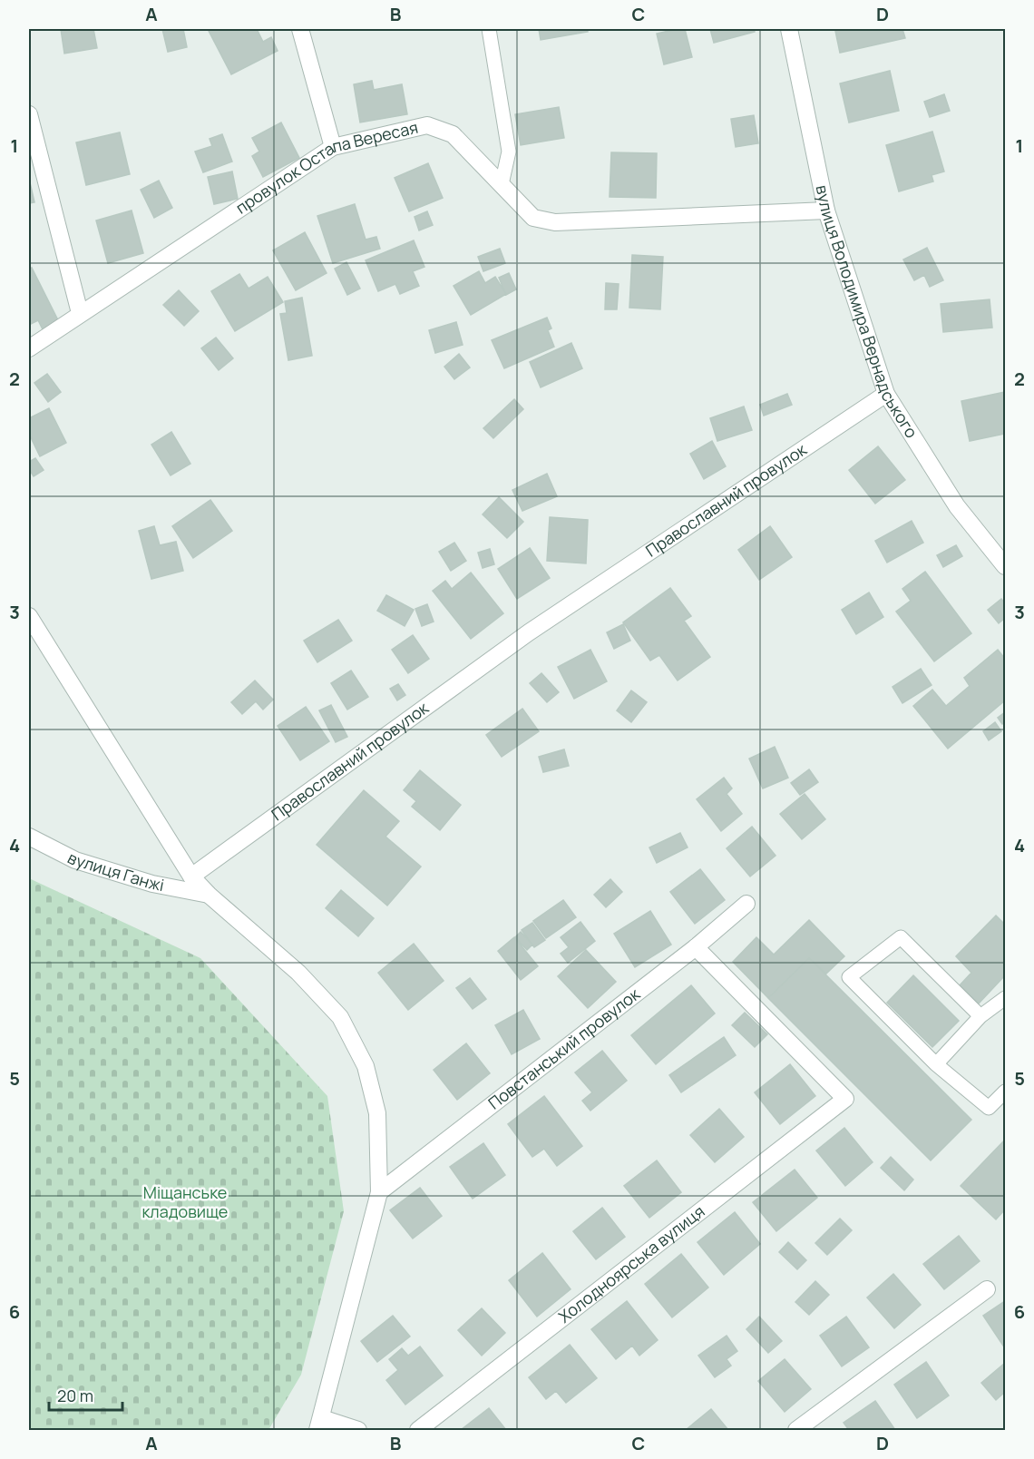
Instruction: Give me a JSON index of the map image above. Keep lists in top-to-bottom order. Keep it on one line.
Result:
{"streets":{"street":["провулок Остапа Вересая","вулиця Володимира Вернадського","Православний провулок","вулиця Ганжі","Повстанський провулок","Холодноярська вулиця"]},"crossings":[["провулок Остапа Вересая","вулиця Володимира Вернадського"],["вулиця Володимира Вернадського","Православний провулок"],["Повстанський провулок","Холодноярська вулиця"]],"parks":["Міщанське кладовище"],"scale_bar":"20 m","grid":{"columns":["A","B","C","D"],"rows":["1","2","3","4","5","6"]}}
